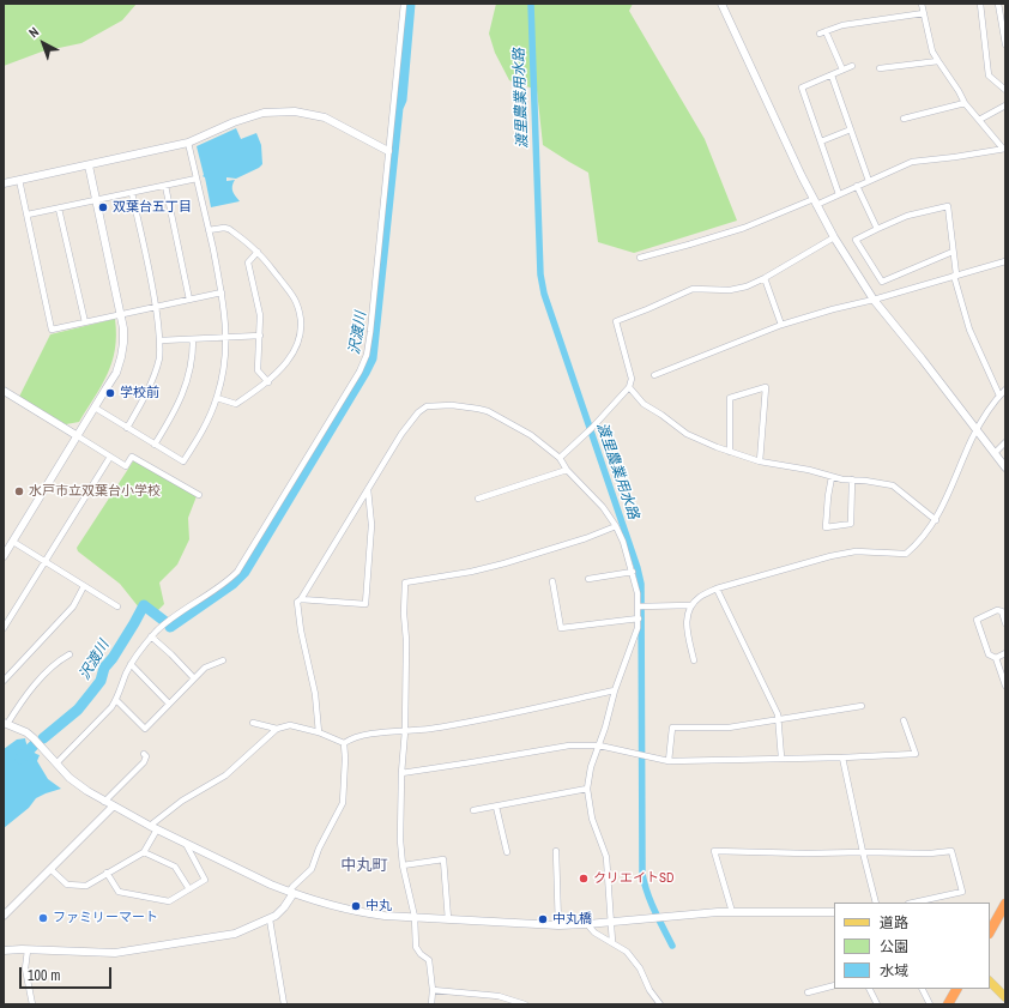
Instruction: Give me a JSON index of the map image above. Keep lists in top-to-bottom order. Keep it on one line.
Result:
{"districts":["中丸町"],"water":["渡里農業用水路","沢渡川"],"places":["双葉台五丁目","学校前","水戸市立双葉台小学校","クリエイトSD","中丸","ファミリーマート","中丸橋"],"legend":["道路","公園","水域"],"scale_bar":"100 m","north":"top left"}
